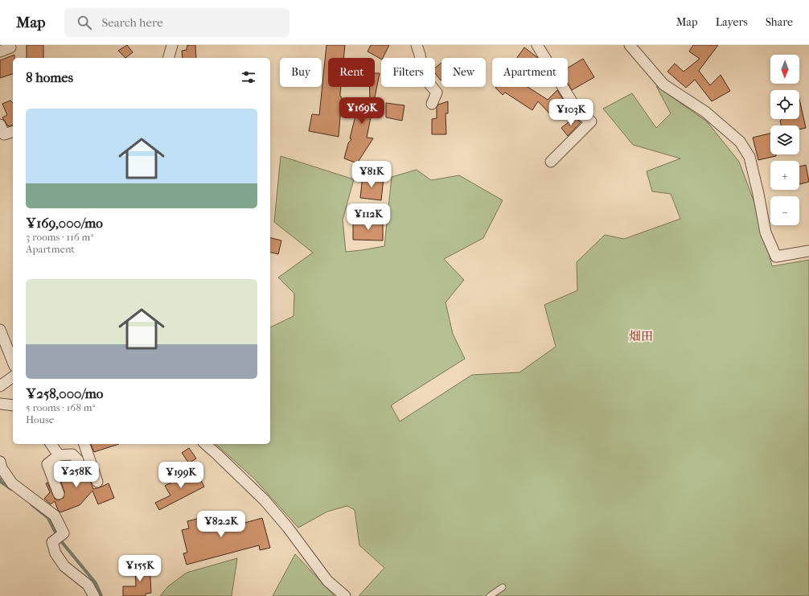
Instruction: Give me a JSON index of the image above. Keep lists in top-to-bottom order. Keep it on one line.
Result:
{"districts":["畑田"],"north":"bottom","page":{"header":"Map","search":"Search here","nav":["Map","Layers","Share"],"map_buttons":["+","−"],"chip":["Buy","Rent","Filters","New","Apartment"],"heading":"8 homes","list":[{"name":"¥169,000/mo","note":"3 rooms · 116 m² · Apartment"},{"name":"¥258,000/mo","note":"5 rooms · 168 m² · House"}],"price":["¥169K","¥103K","¥81K","¥112K","¥258K","¥199K","¥82.2K","¥155K"]}}
